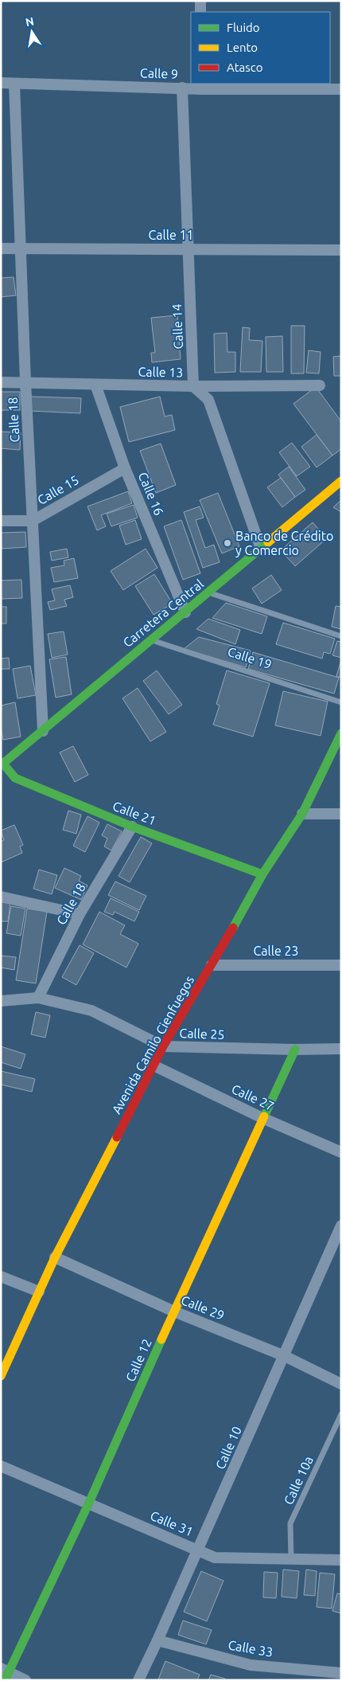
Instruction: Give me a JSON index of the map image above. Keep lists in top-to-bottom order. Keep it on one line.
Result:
{"streets":{"main road":["Carretera Central","Calle 21","Avenida Camilo Cienfuegos","Calle 12"],"street":["Calle 9","Calle 11","Calle 14","Calle 13","Calle 18","Calle 15","Calle 16","Calle 23","Calle 25","Calle 27","Calle 29","Calle 10","Calle 31","Calle 33"],"lane":["Calle 19","Calle 10a"]},"crossings":[["Calle 9","Calle 14"],["Calle 9","Calle 18"],["Calle 11","Calle 14"],["Calle 11","Calle 18"],["Calle 14","Calle 13"],["Calle 13","Calle 18"],["Calle 13","Calle 16"],["Calle 18","Calle 15"],["Calle 18","Carretera Central"],["Calle 18","Calle 21"],["Calle 18","Calle 25"],["Calle 15","Calle 16"],["Calle 16","Carretera Central"],["Carretera Central","Calle 19"],["Carretera Central","Calle 21"],["Calle 21","Avenida Camilo Cienfuegos"],["Calle 23","Avenida Camilo Cienfuegos"],["Calle 25","Avenida Camilo Cienfuegos"],["Calle 25","Calle 12"],["Avenida Camilo Cienfuegos","Calle 27"],["Avenida Camilo Cienfuegos","Calle 29"],["Calle 27","Calle 12"],["Calle 29","Calle 12"],["Calle 29","Calle 10"],["Calle 12","Calle 31"],["Calle 10","Calle 31"],["Calle 10","Calle 33"],["Calle 10a","Calle 31"]],"places":["Banco de Crédito y Comercio"],"legend":["Fluido","Lento","Atasco"],"north":"top"}
